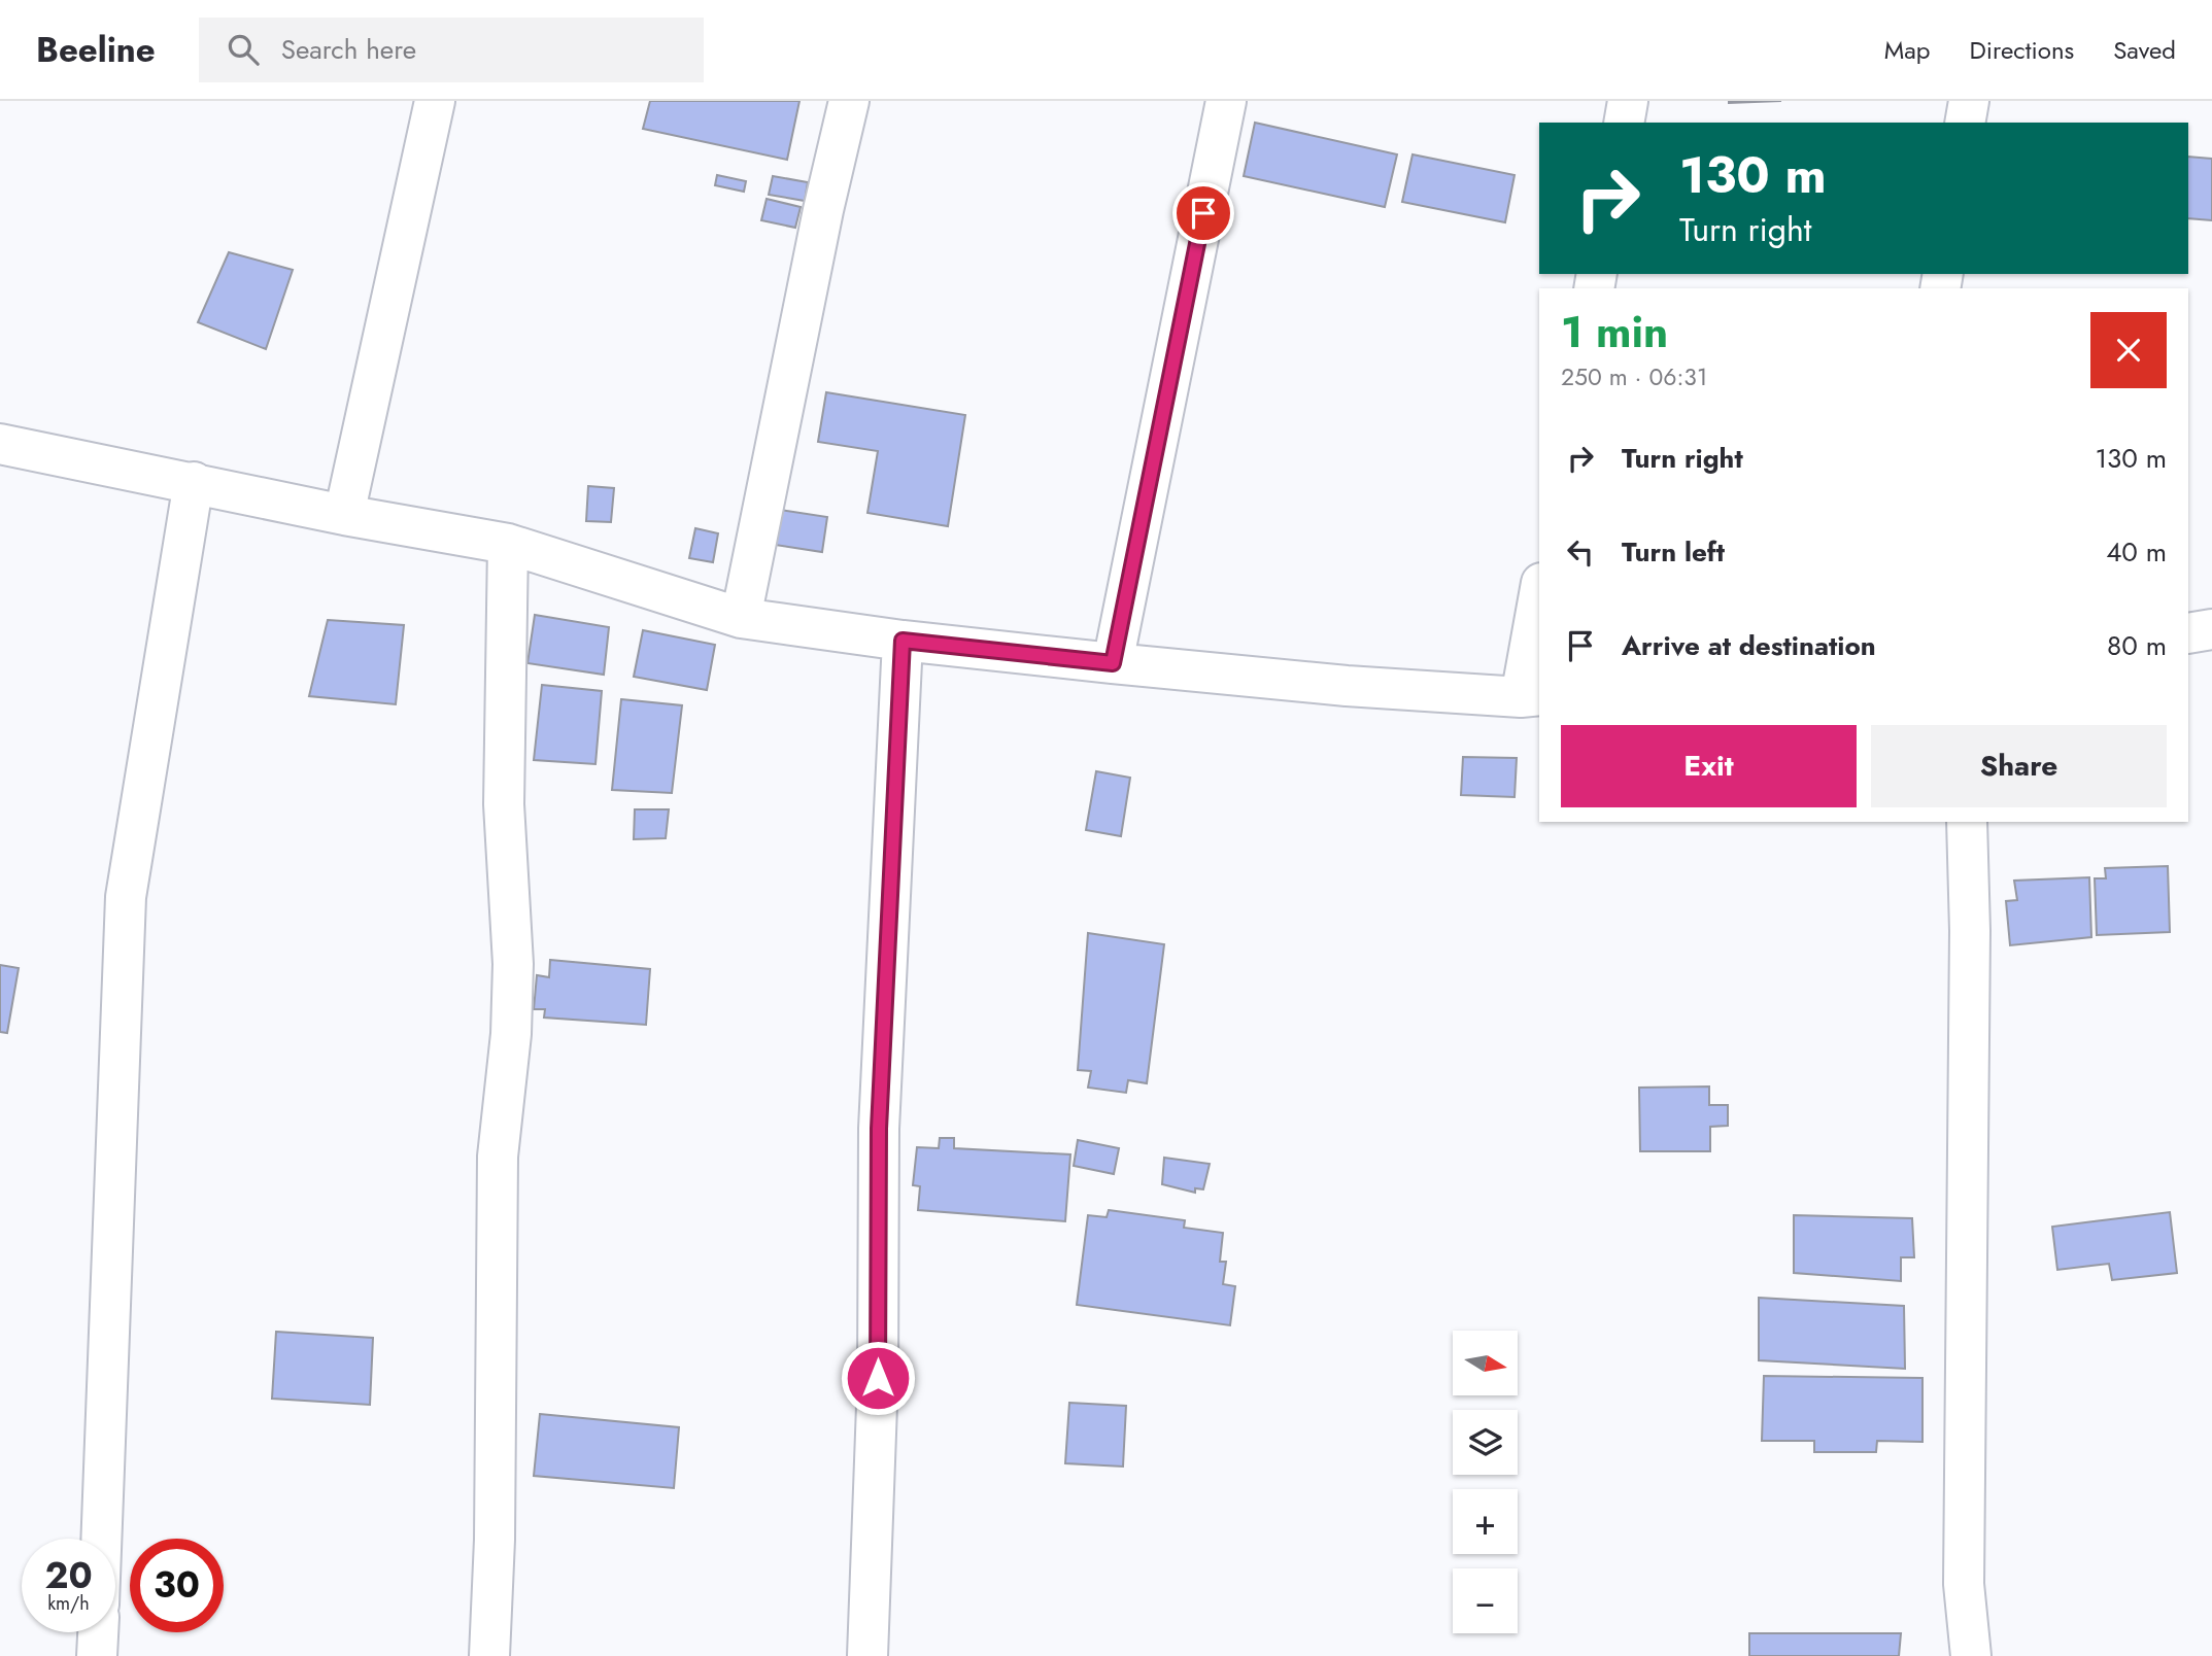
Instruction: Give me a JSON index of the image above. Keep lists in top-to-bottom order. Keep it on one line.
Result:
{"north":"right","page":{"header":"Beeline","search":"Search here","nav":["Map","Directions","Saved"],"turn":["130 m","Turn right"],"heading":["1 min","250 m · 06:31"],"list":[{"name":"Turn right","value":"130 m"},{"name":"Turn left","value":"40 m"},{"name":"Arrive at destination","value":"80 m"}],"buttons":["Exit","Share"],"map_buttons":["+","−"],"speed":"20 km/h","limit":"30"}}
